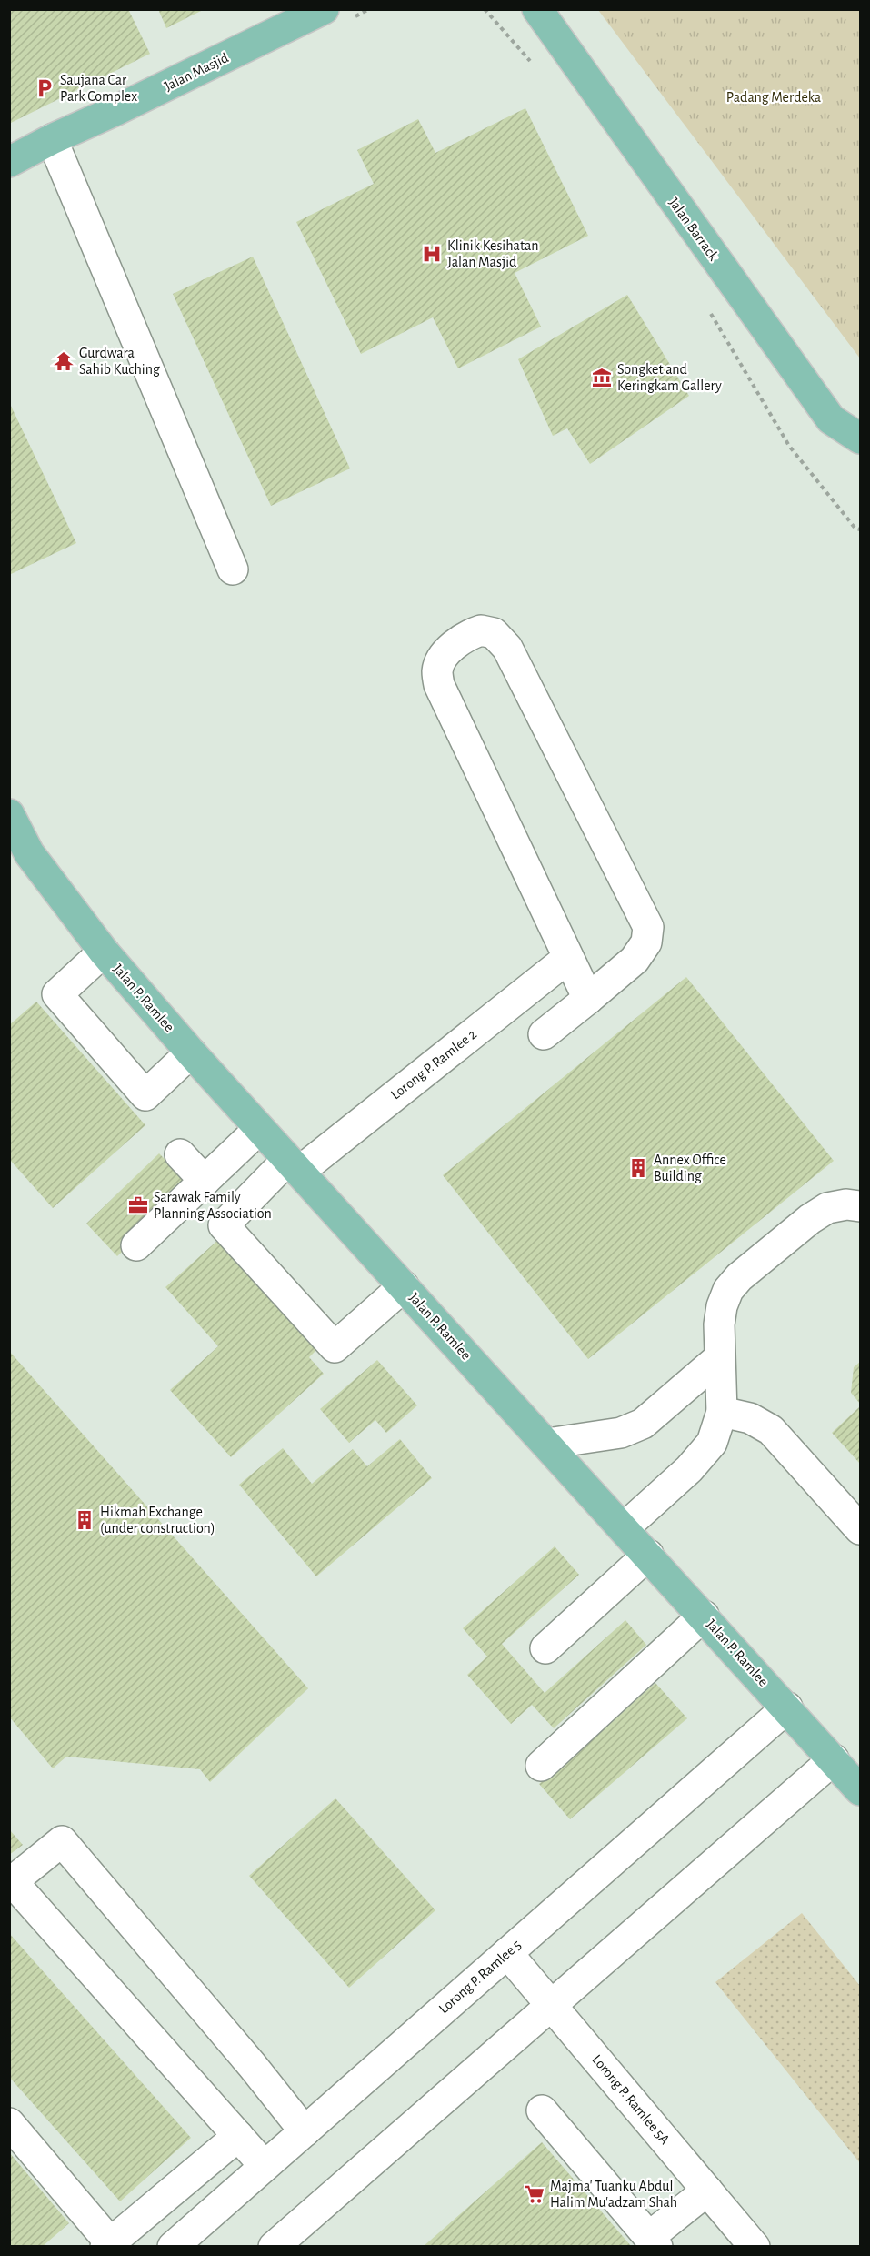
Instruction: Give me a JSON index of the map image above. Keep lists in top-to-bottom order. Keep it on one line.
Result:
{"streets":{"main road":["Jalan Masjid","Jalan Barrack","Jalan P. Ramlee"],"street":["Lorong P. Ramlee 2","Lorong P. Ramlee 5","Lorong P. Ramlee 5A"]},"crossings":[["Jalan P. Ramlee","Lorong P. Ramlee 2"],["Jalan P. Ramlee","Lorong P. Ramlee 5"],["Lorong P. Ramlee 5","Lorong P. Ramlee 5A"]],"parks":["Padang Merdeka"],"places":{"parking":["Saujana Car Park Complex"],"hospital":["Klinik Kesihatan Jalan Masjid"],"temple":["Gurdwara Sahib Kuching"],"museum":["Songket and Keringkam Gallery"],"building":["Annex Office Building","Hikmah Exchange (under construction)"],"office":["Sarawak Family Planning Association"],"supermarket":["Majma' Tuanku Abdul Halim Mu'adzam Shah"]}}
